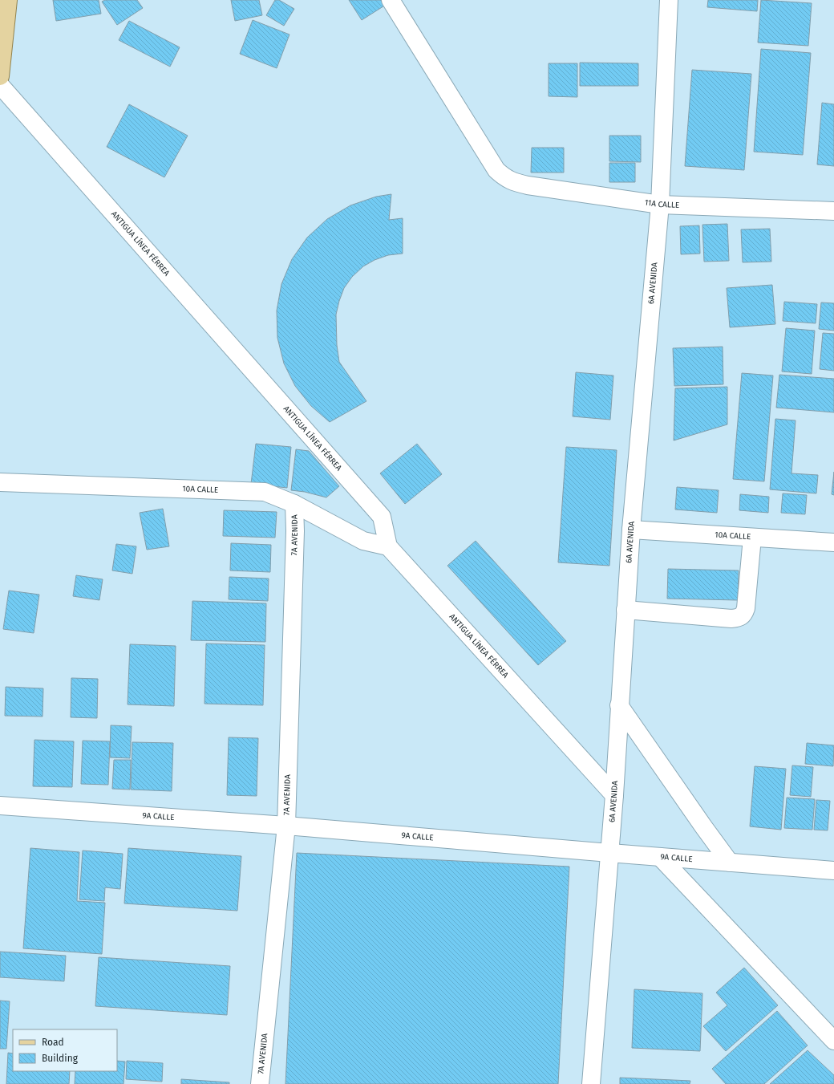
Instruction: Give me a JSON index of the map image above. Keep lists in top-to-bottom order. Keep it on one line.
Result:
{"streets":{"street":["11A CALLE","ANTIGUA LÍNEA FÉRREA","6A AVENIDA","10A CALLE","7A AVENIDA","9A CALLE"]},"crossings":[["11A CALLE","6A AVENIDA"],["ANTIGUA LÍNEA FÉRREA","6A AVENIDA"],["ANTIGUA LÍNEA FÉRREA","10A CALLE"],["6A AVENIDA","10A CALLE"],["6A AVENIDA","9A CALLE"],["10A CALLE","7A AVENIDA"],["7A AVENIDA","9A CALLE"]],"legend":["Road","Building"]}
